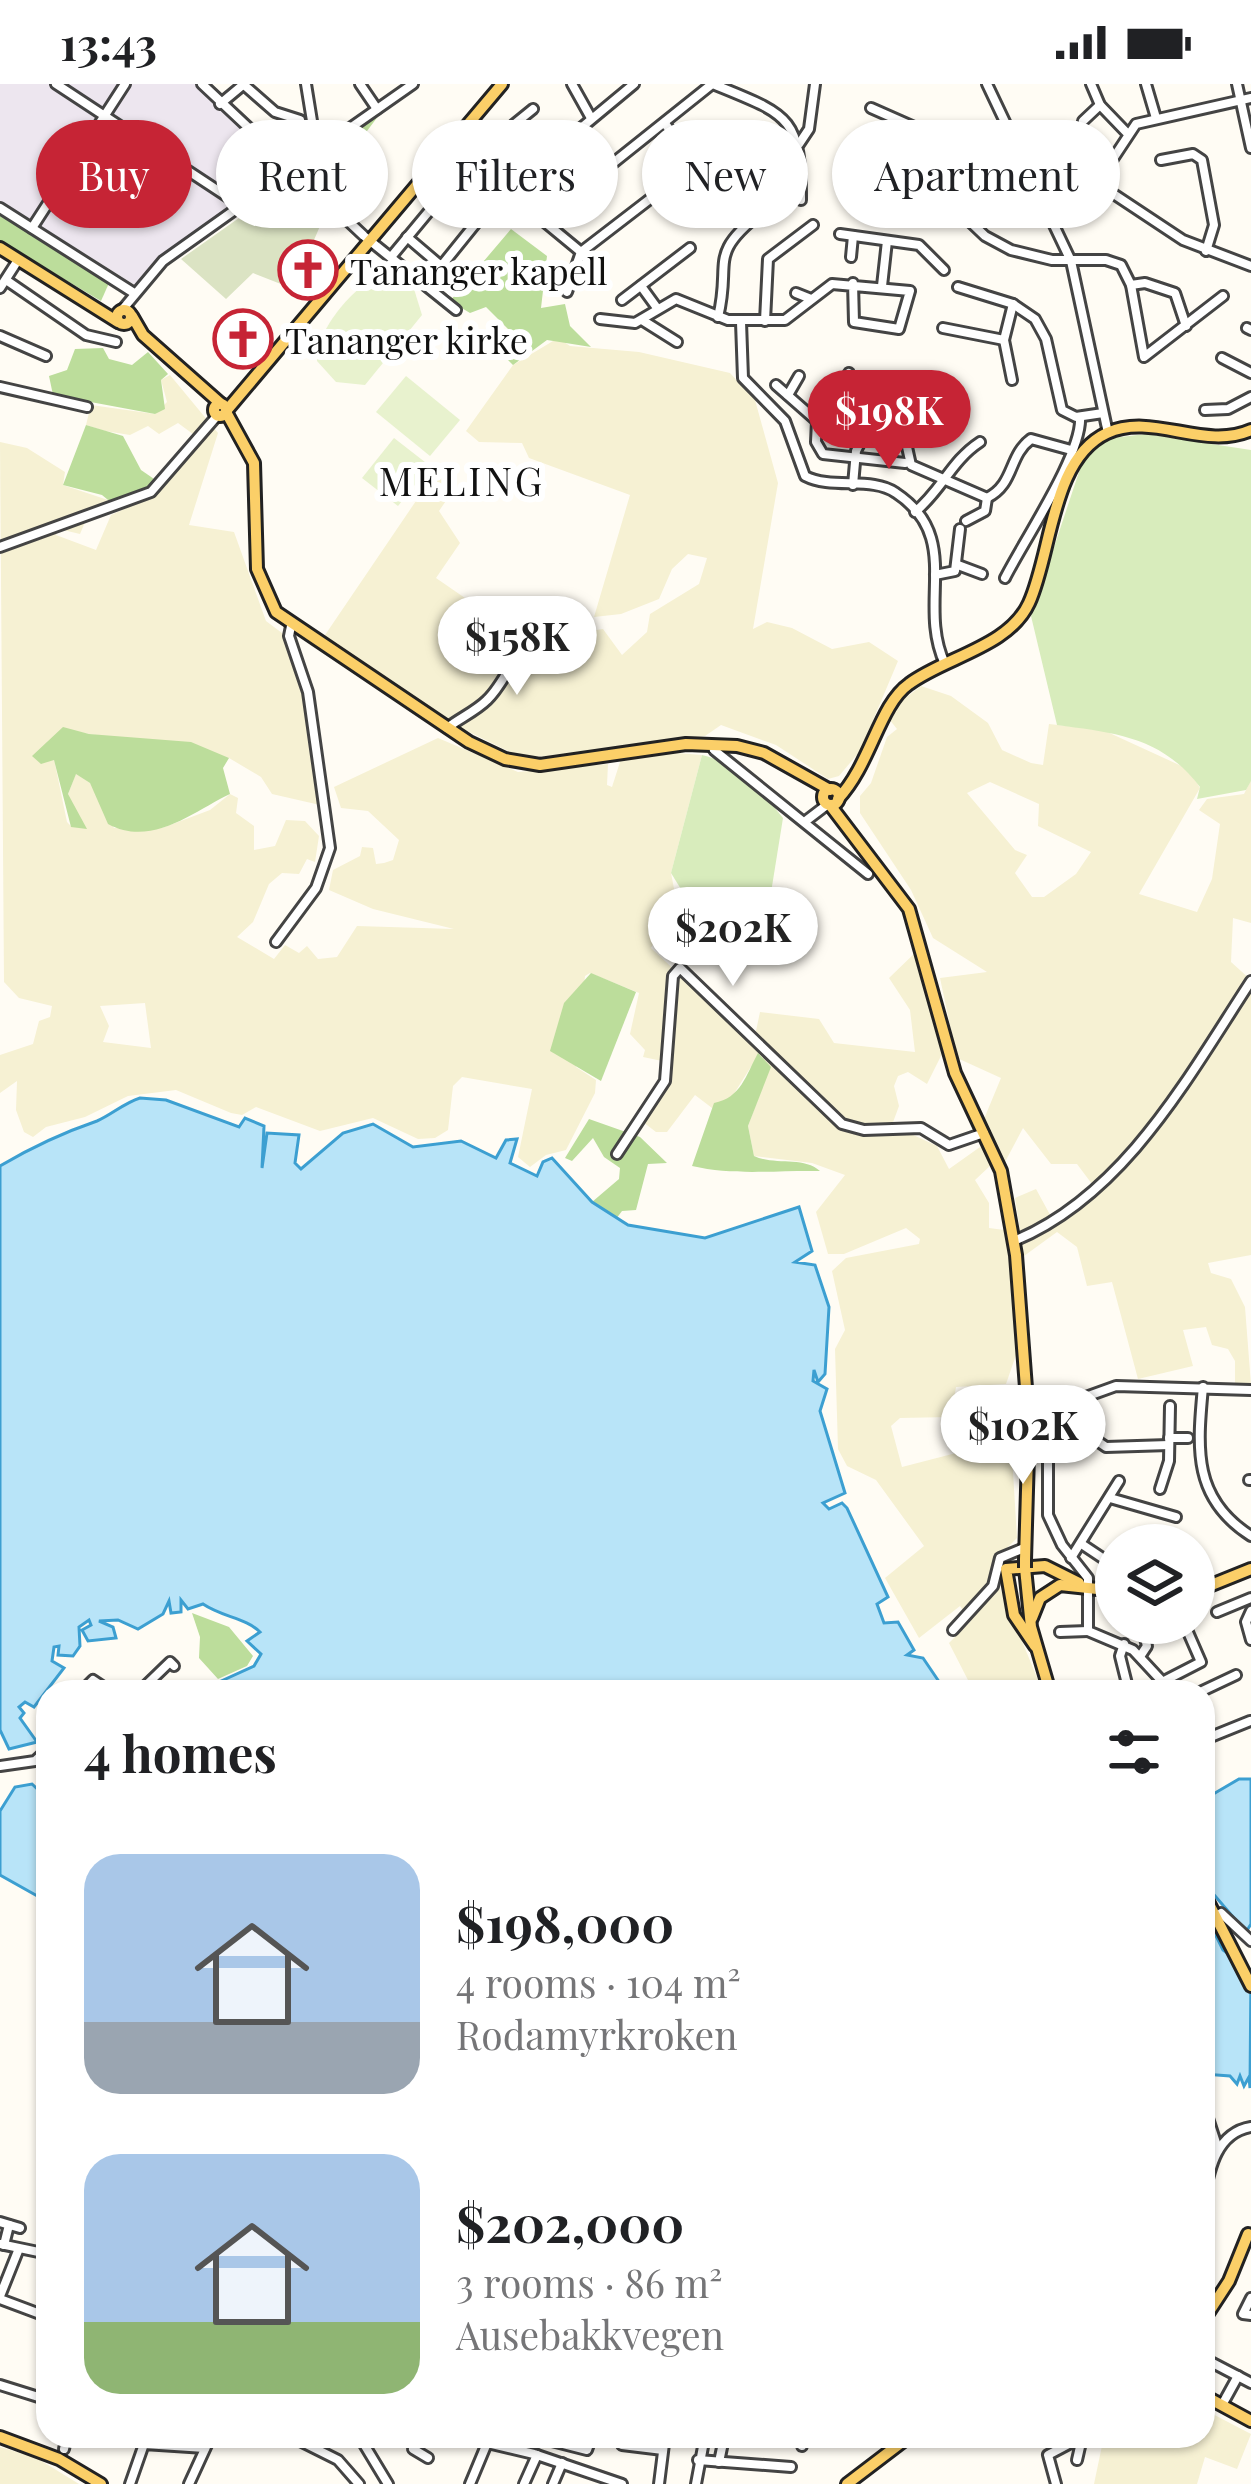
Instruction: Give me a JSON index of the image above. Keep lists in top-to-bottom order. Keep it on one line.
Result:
{"districts":["MELING"],"places":{"church":["Tananger kapell","Tananger kirke"]},"page":{"status":"13:43","chip":["Buy","Rent","Filters","New","Apartment"],"price":["$198K","$158K","$202K","$102K"],"heading":"4 homes","list":[{"name":"$198,000","note":"4 rooms · 104 m² · Rodamyrkroken"},{"name":"$202,000","note":"3 rooms · 86 m² · Ausebakkvegen"}]}}
